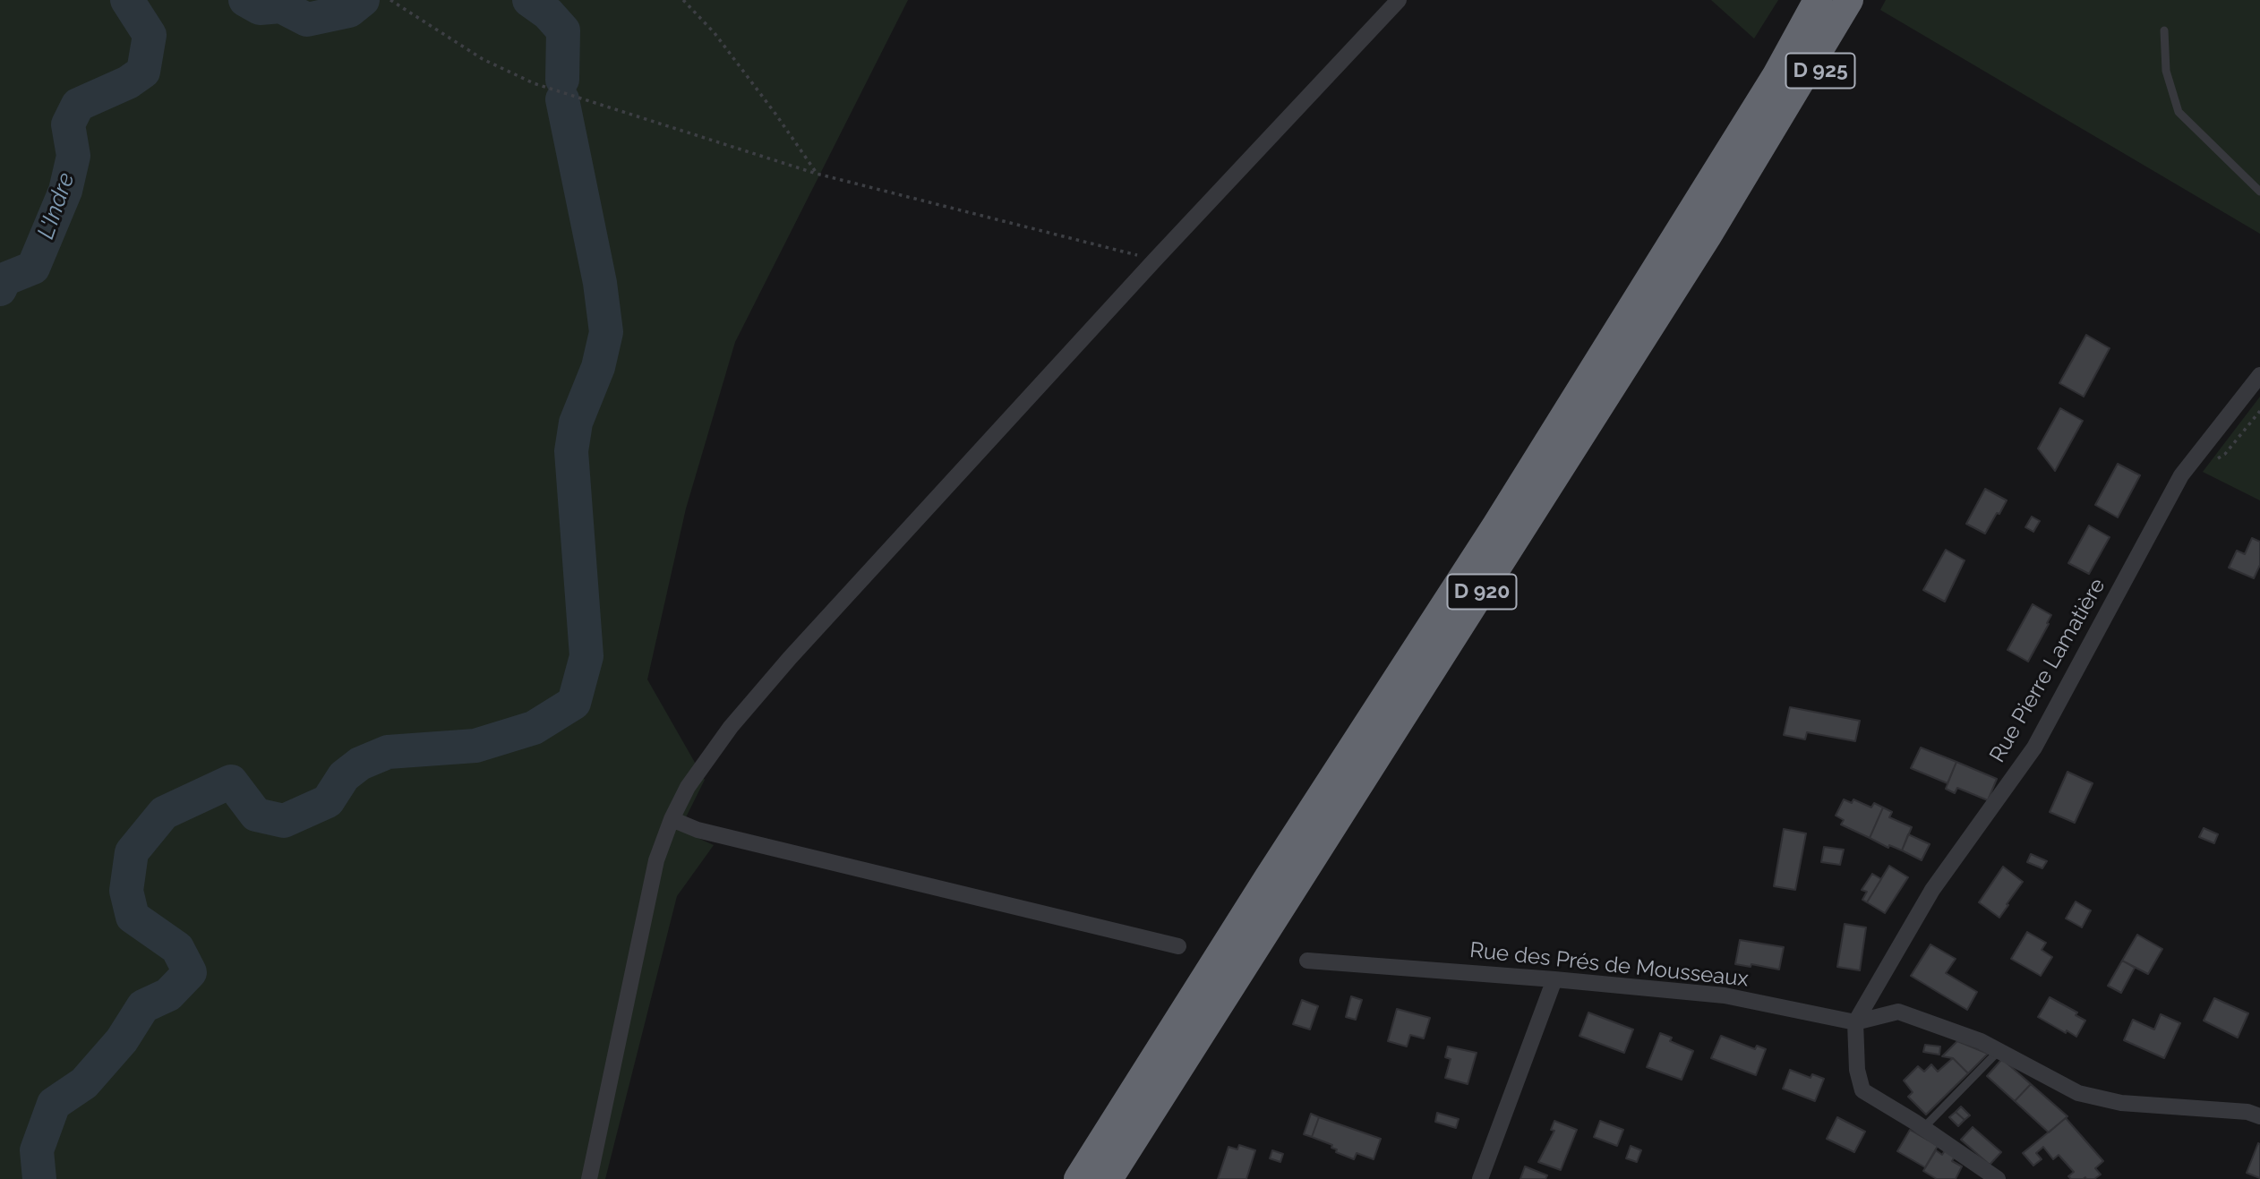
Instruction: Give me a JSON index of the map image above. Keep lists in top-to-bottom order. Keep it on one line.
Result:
{"streets":{"highway":["D 925","D 920"],"street":["Rue Pierre Lamatière","Rue des Prés de Mousseaux"]},"crossings":[["D 925","D 920"],["Rue Pierre Lamatière","Rue des Prés de Mousseaux"]],"water":["L'Indre"]}
